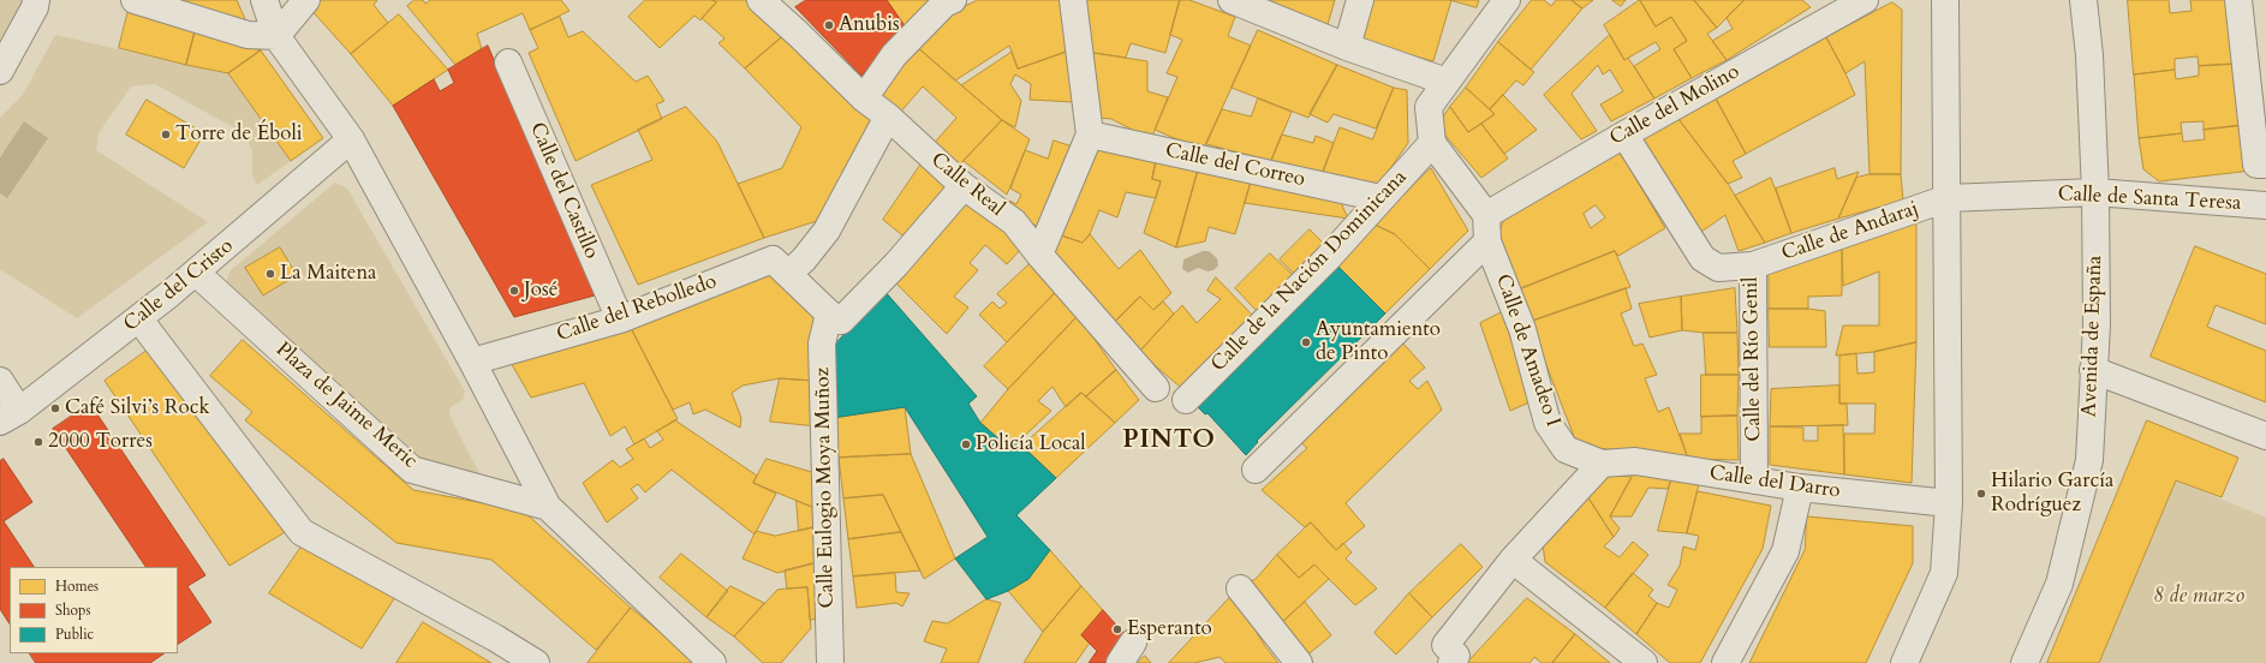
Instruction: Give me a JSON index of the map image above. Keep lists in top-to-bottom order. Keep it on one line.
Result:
{"streets":{"street":["Calle del Molino","Calle del Correo","Calle Real","Calle del Castillo","Calle de Santa Teresa","Calle de Andaraj","Calle de la Nación Dominicana","Calle del Cristo","Calle del Rebolledo","Avenida de España","Calle de Amadeo I","Calle del Río Genil","Plaza de Jaime Meric","Calle del Darro","Calle Eulogio Moya Muñoz"]},"crossings":[["Calle del Molino","Calle de Andaraj"],["Calle del Molino","Calle de Amadeo I"],["Calle del Correo","Calle de la Nación Dominicana"],["Calle del Castillo","Calle del Rebolledo"],["Calle de Santa Teresa","Calle de Andaraj"],["Calle de Santa Teresa","Avenida de España"],["Calle de Andaraj","Calle del Río Genil"],["Calle del Cristo","Plaza de Jaime Meric"],["Calle de Amadeo I","Calle del Darro"],["Calle del Río Genil","Calle del Darro"]],"districts":["PINTO"],"parks":["8 de marzo"],"places":["Anubis","Torre de Éboli","La Maitena","José","Ayuntamiento de Pinto","Café Silvi’s Rock","2000 Torres","Policía Local","Hilario García Rodríguez","Esperanto"],"legend":["Homes","Shops","Public"]}
